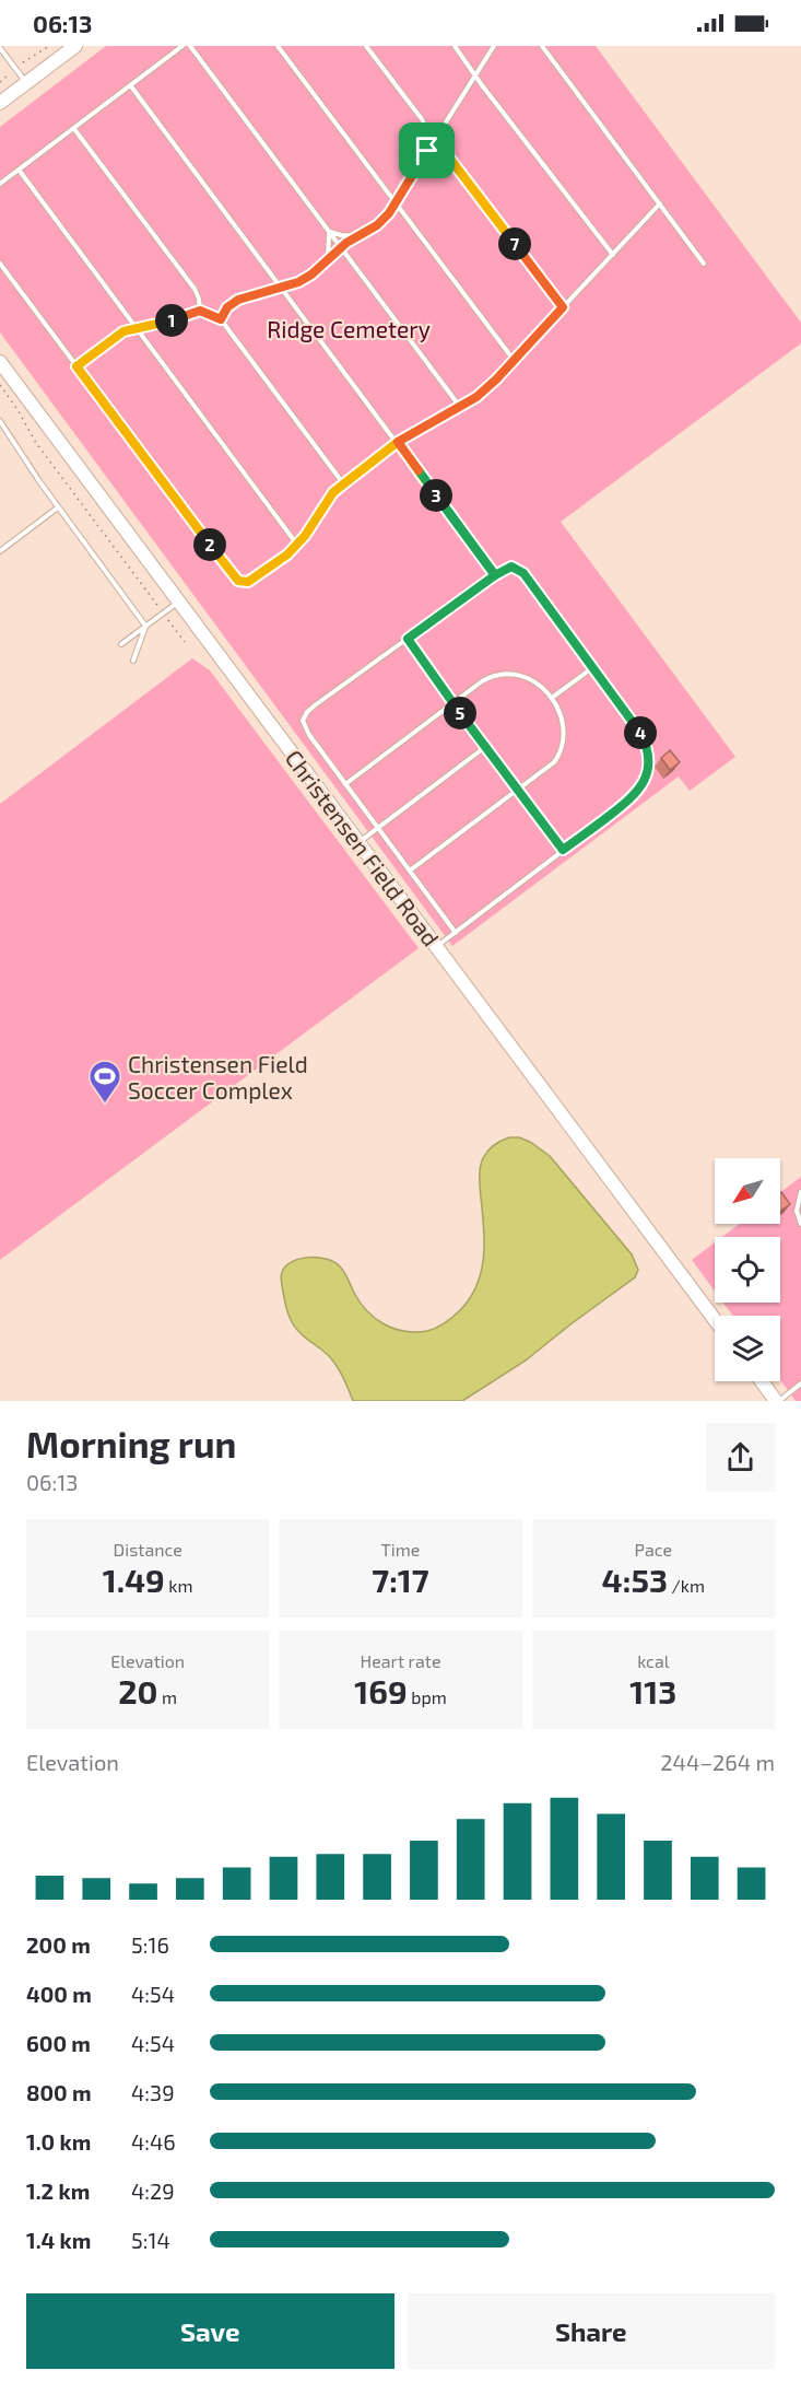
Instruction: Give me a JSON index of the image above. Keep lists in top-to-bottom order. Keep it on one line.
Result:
{"streets":{"street":["Christensen Field Road"]},"parks":["Ridge Cemetery"],"places":{"sports":["Christensen Field Soccer Complex"]},"north":"bottom left","page":{"status":"06:13","pins":["7","1","3","2","5","4"],"heading":["Morning run","06:13"],"stats":[["Distance","1.49 km"],["Time","7:17"],["Pace","4:53 /km"],["Elevation","20 m"],["Heart rate","169 bpm"],["kcal","113"]],"chart":["Elevation","244–264 m"],"list":[{"name":"200 m","note":"5:16"},{"name":"400 m","note":"4:54"},{"name":"600 m","note":"4:54"},{"name":"800 m","note":"4:39"},{"name":"1.0 km","note":"4:46"},{"name":"1.2 km","note":"4:29"},{"name":"1.4 km","note":"5:14"}],"buttons":["Save","Share"]}}
